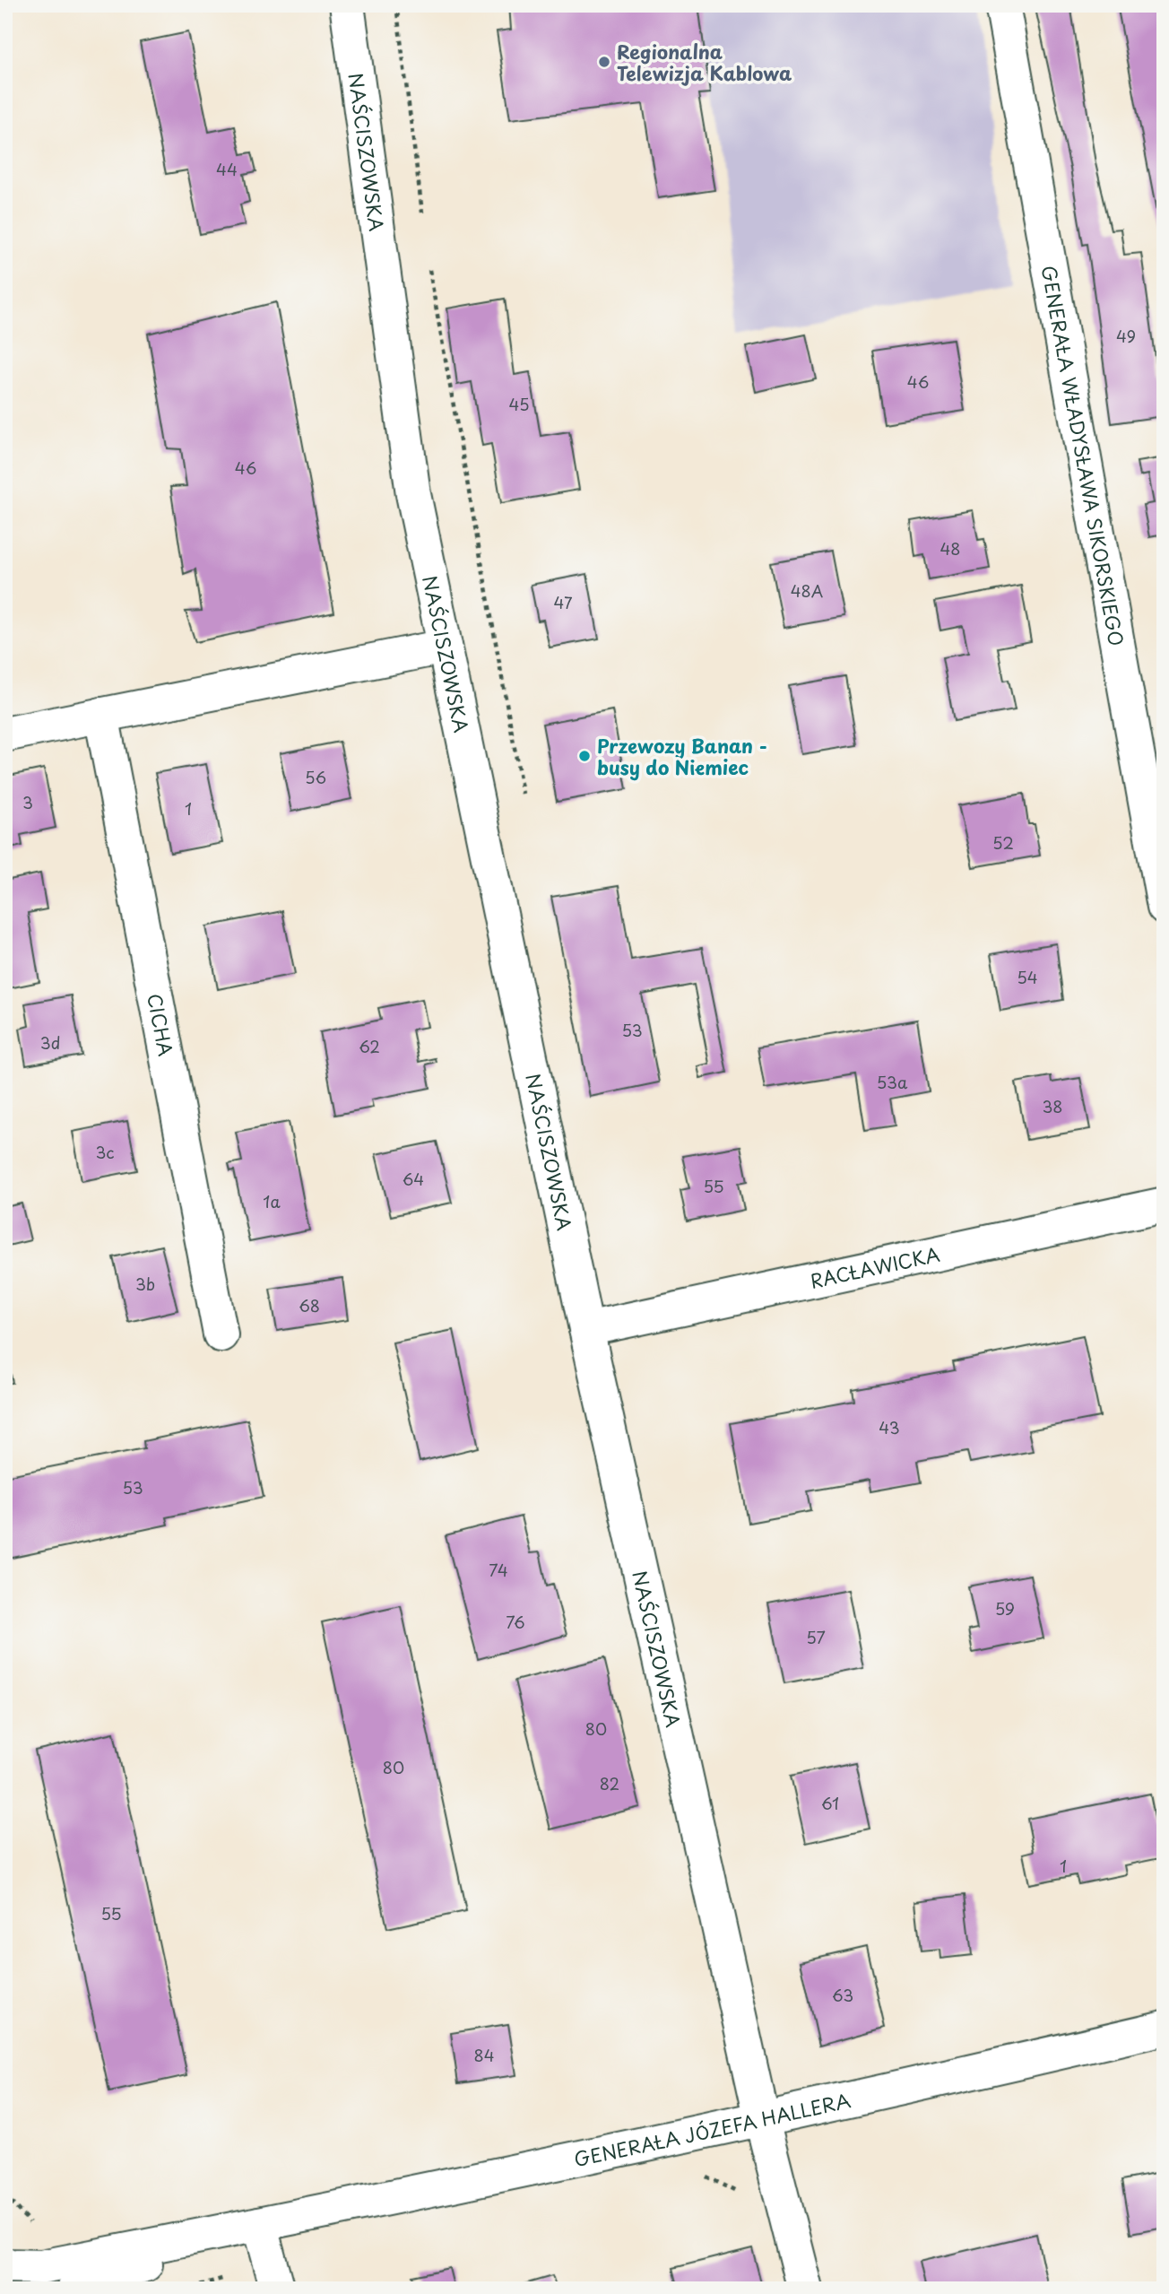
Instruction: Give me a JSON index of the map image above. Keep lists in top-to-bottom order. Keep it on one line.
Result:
{"streets":{"street":["NAŚCISZOWSKA","GENERAŁA WŁADYSŁAWA SIKORSKIEGO","CICHA","RACŁAWICKA","GENERAŁA JÓZEFA HALLERA"]},"crossings":[["NAŚCISZOWSKA","RACŁAWICKA"],["NAŚCISZOWSKA","GENERAŁA JÓZEFA HALLERA"]],"places":["Regionalna Telewizja Kablowa","Przewozy Banan - busy do Niemiec"],"house_numbers":["44","49","46","45","46","48","48A","47","56","3","1","52","54","53","3d","62","53a","38","3c","64","55","1a","3b","68","43","53","74","59","76","57","80","80","82","61","1","55","63","84"]}
